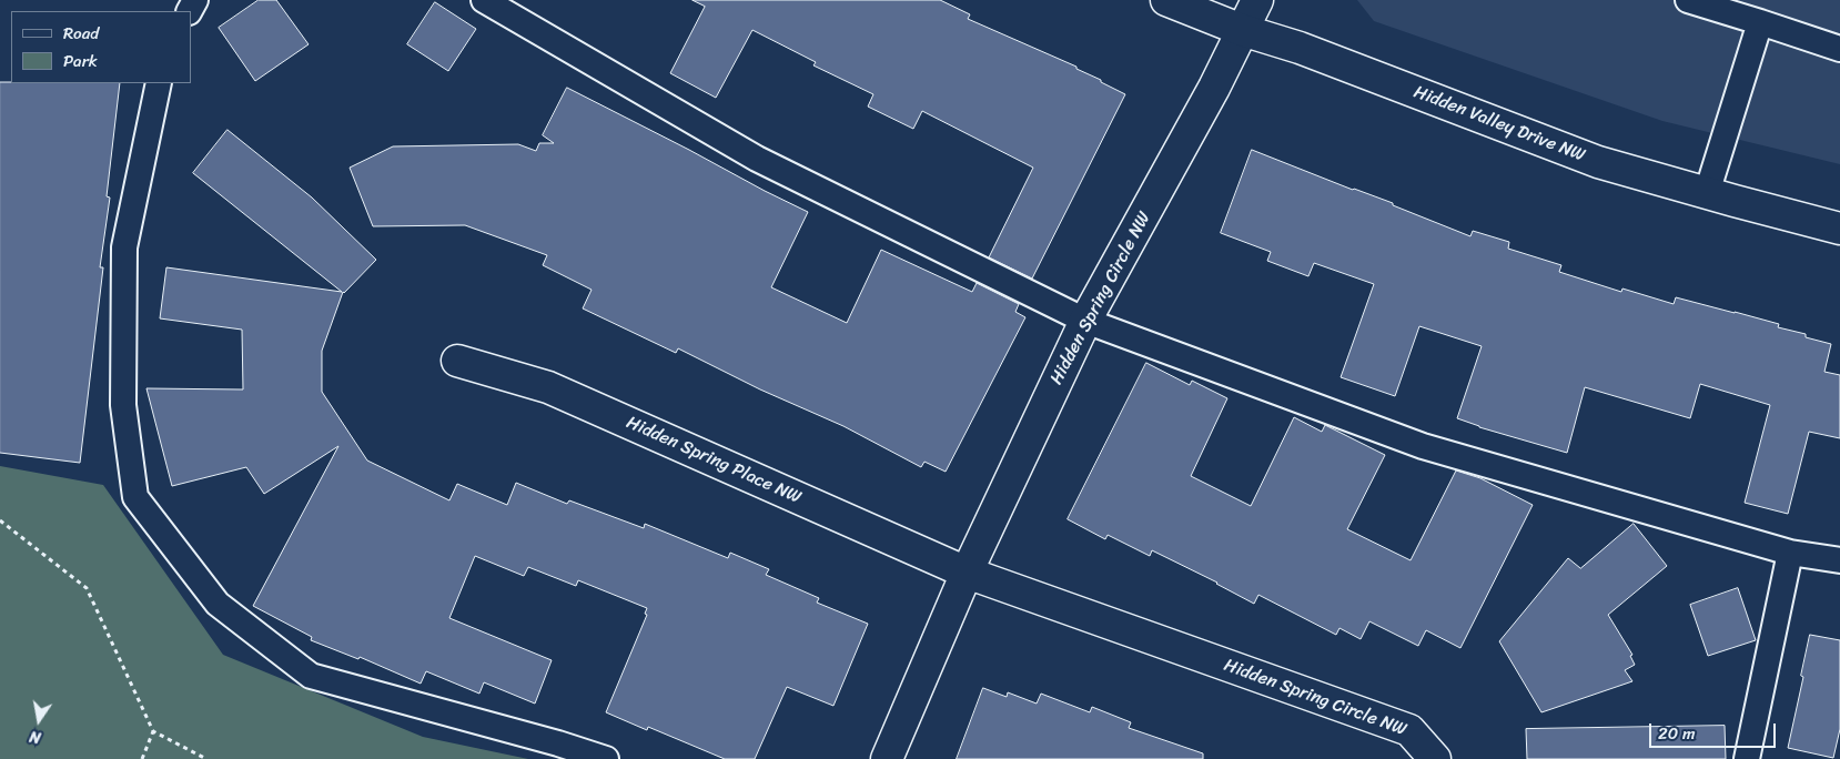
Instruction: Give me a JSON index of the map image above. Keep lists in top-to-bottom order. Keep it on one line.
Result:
{"streets":{"street":["Hidden Valley Drive NW","Hidden Spring Circle NW","Hidden Spring Place NW"]},"crossings":[["Hidden Valley Drive NW","Hidden Spring Circle NW"],["Hidden Spring Circle NW","Hidden Spring Place NW"]],"legend":["Road","Park"],"scale_bar":"20 m","north":"bottom"}
